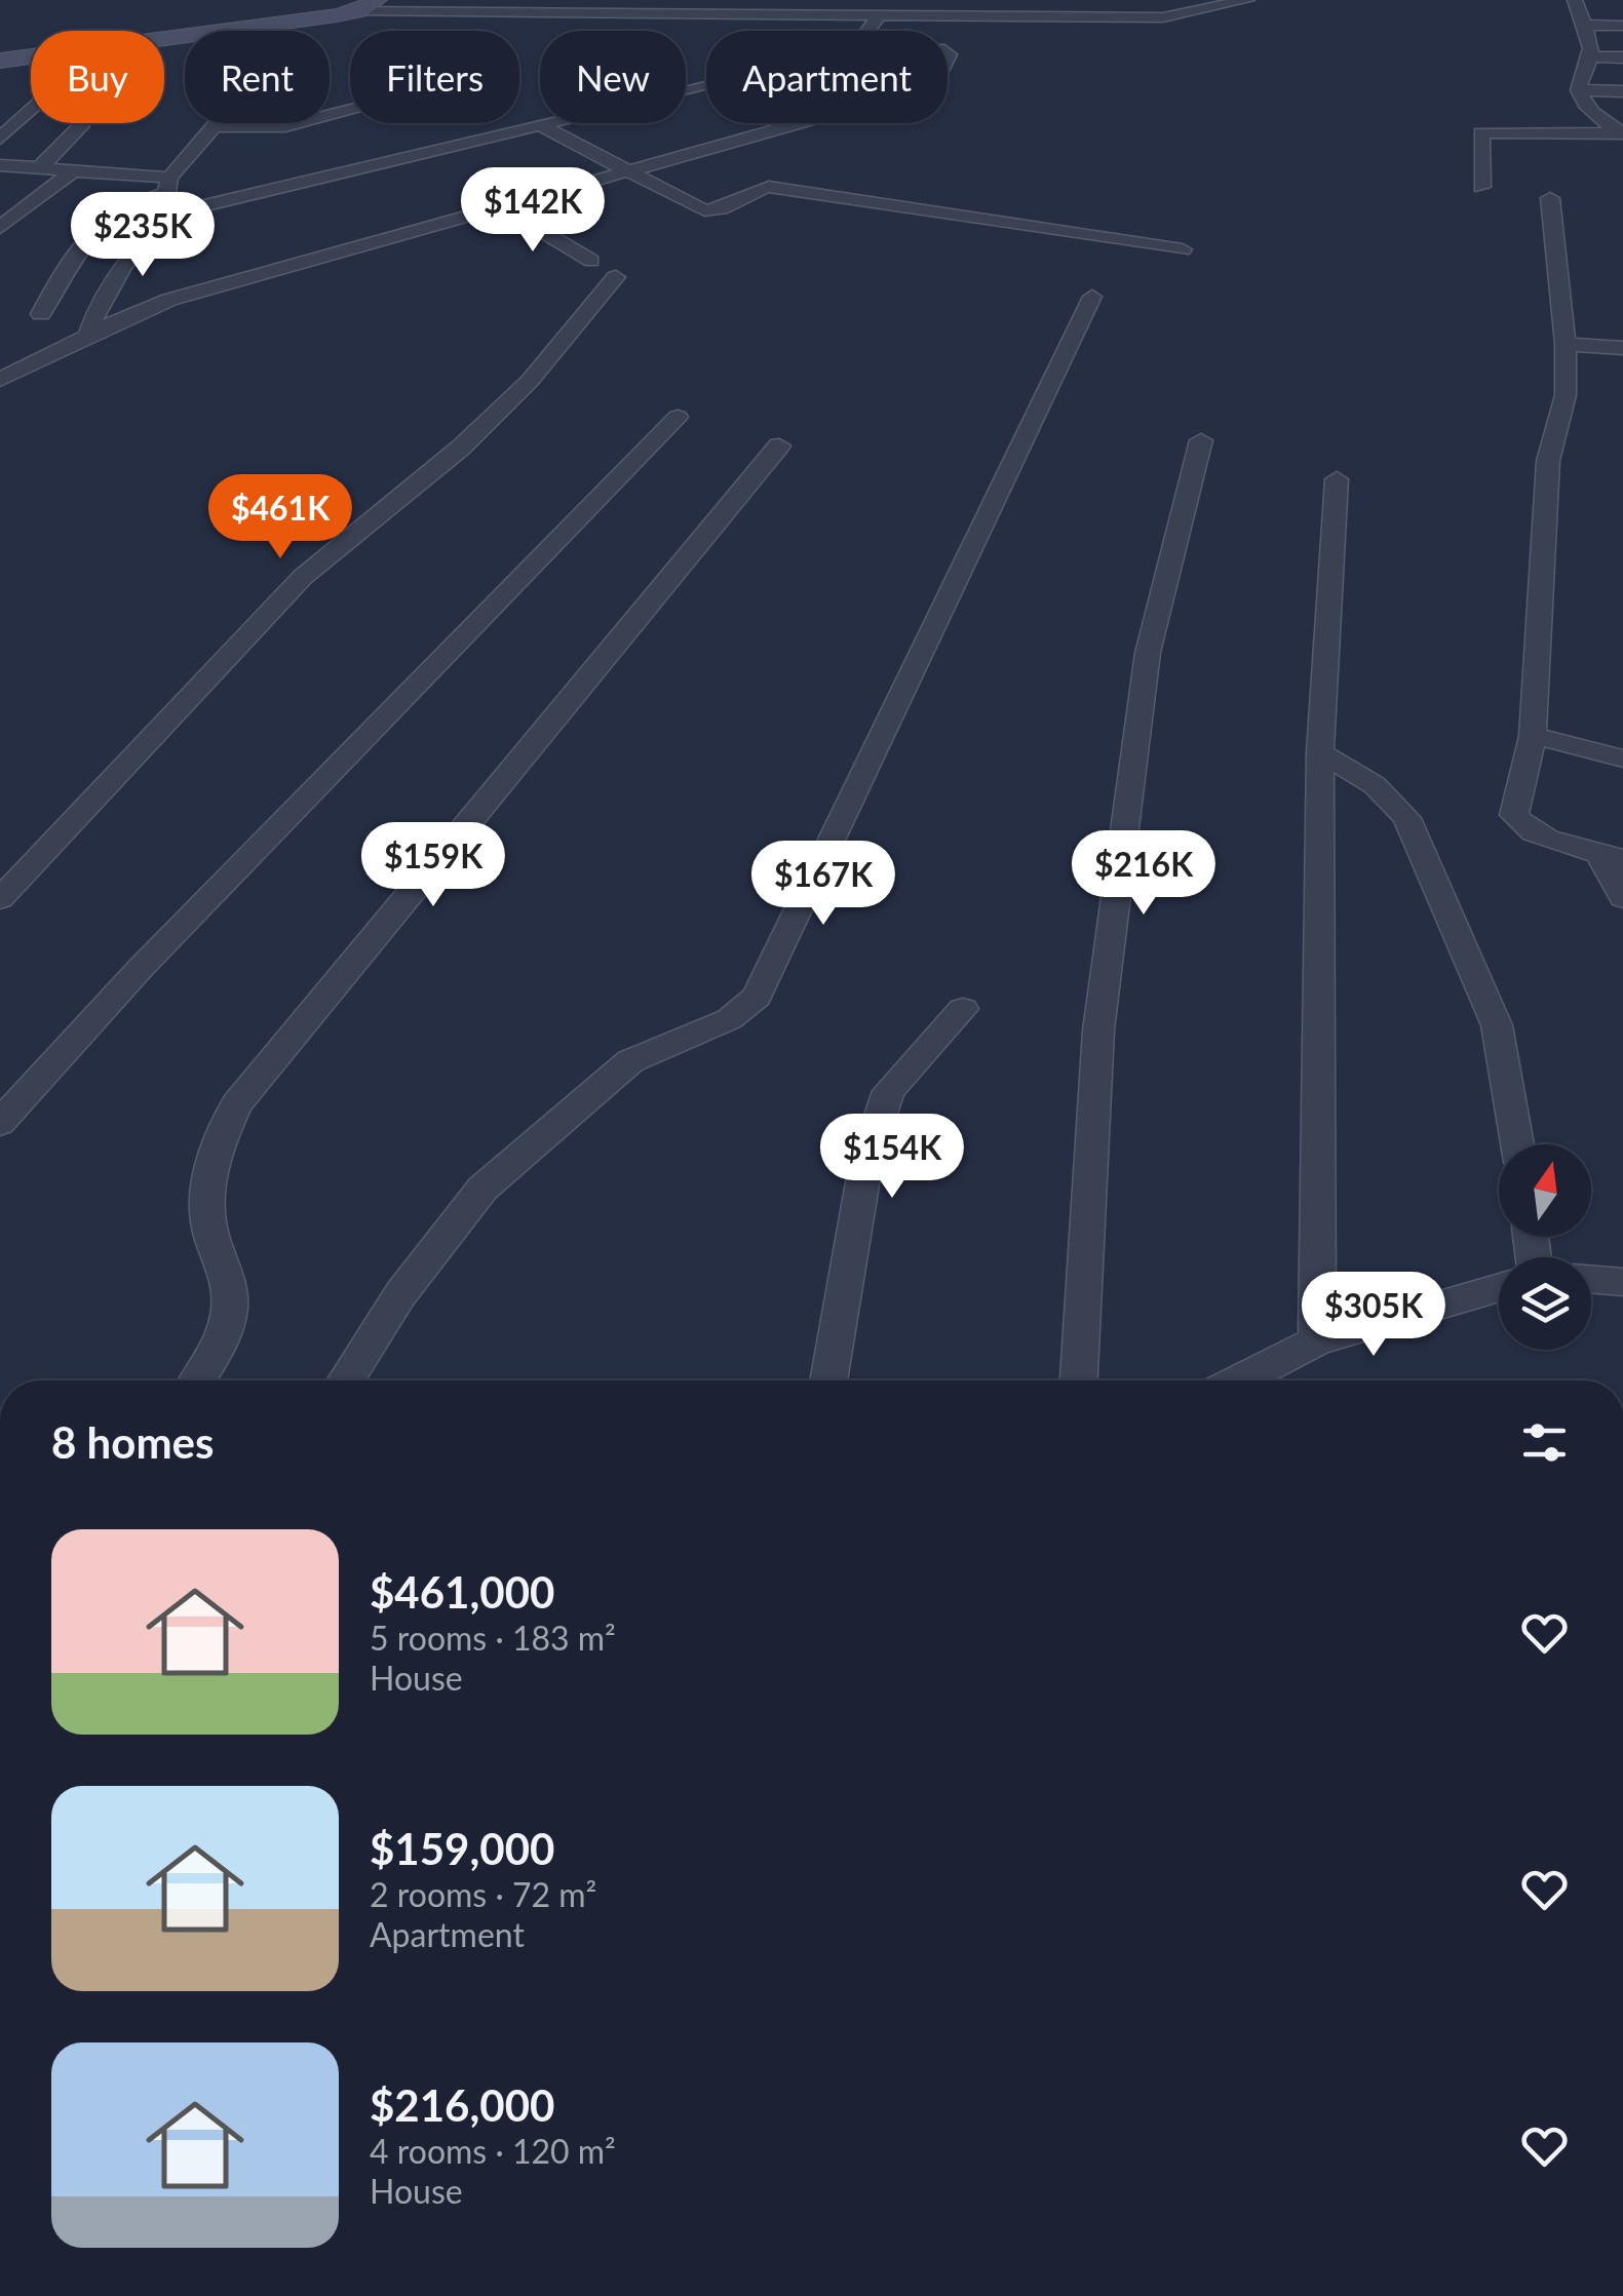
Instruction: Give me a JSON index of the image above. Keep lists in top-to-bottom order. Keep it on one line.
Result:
{"north":"top","page":{"chip":["Buy","Rent","Filters","New","Apartment"],"price":["$142K","$235K","$461K","$159K","$216K","$167K","$154K","$305K"],"heading":"8 homes","list":[{"name":"$461,000","note":"5 rooms · 183 m² · House"},{"name":"$159,000","note":"2 rooms · 72 m² · Apartment"},{"name":"$216,000","note":"4 rooms · 120 m² · House"}]}}
